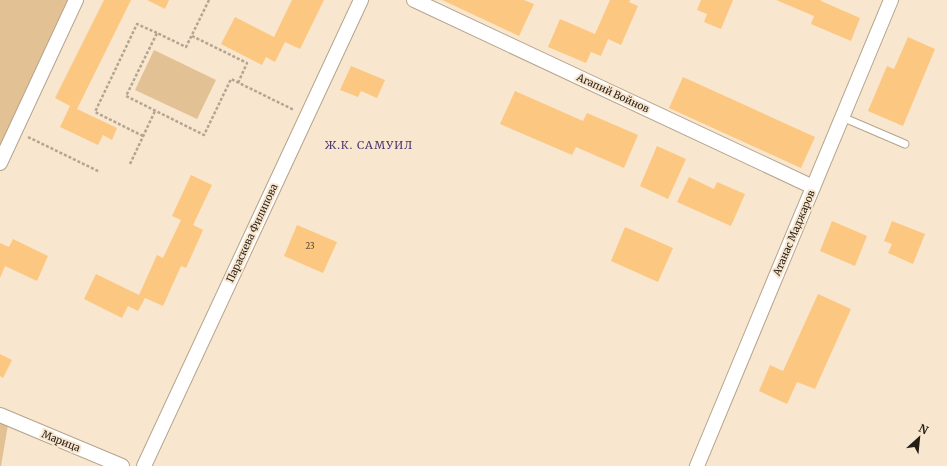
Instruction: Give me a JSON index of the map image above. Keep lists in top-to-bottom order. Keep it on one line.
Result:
{"streets":{"street":["Агапий Войнов","Параскева Филипова","Атанас Маджаров","Марица"]},"crossings":[["Агапий Войнов","Атанас Маджаров"]],"districts":["Ж.К. САМУИЛ"],"house_numbers":["23"],"north":"top right"}
